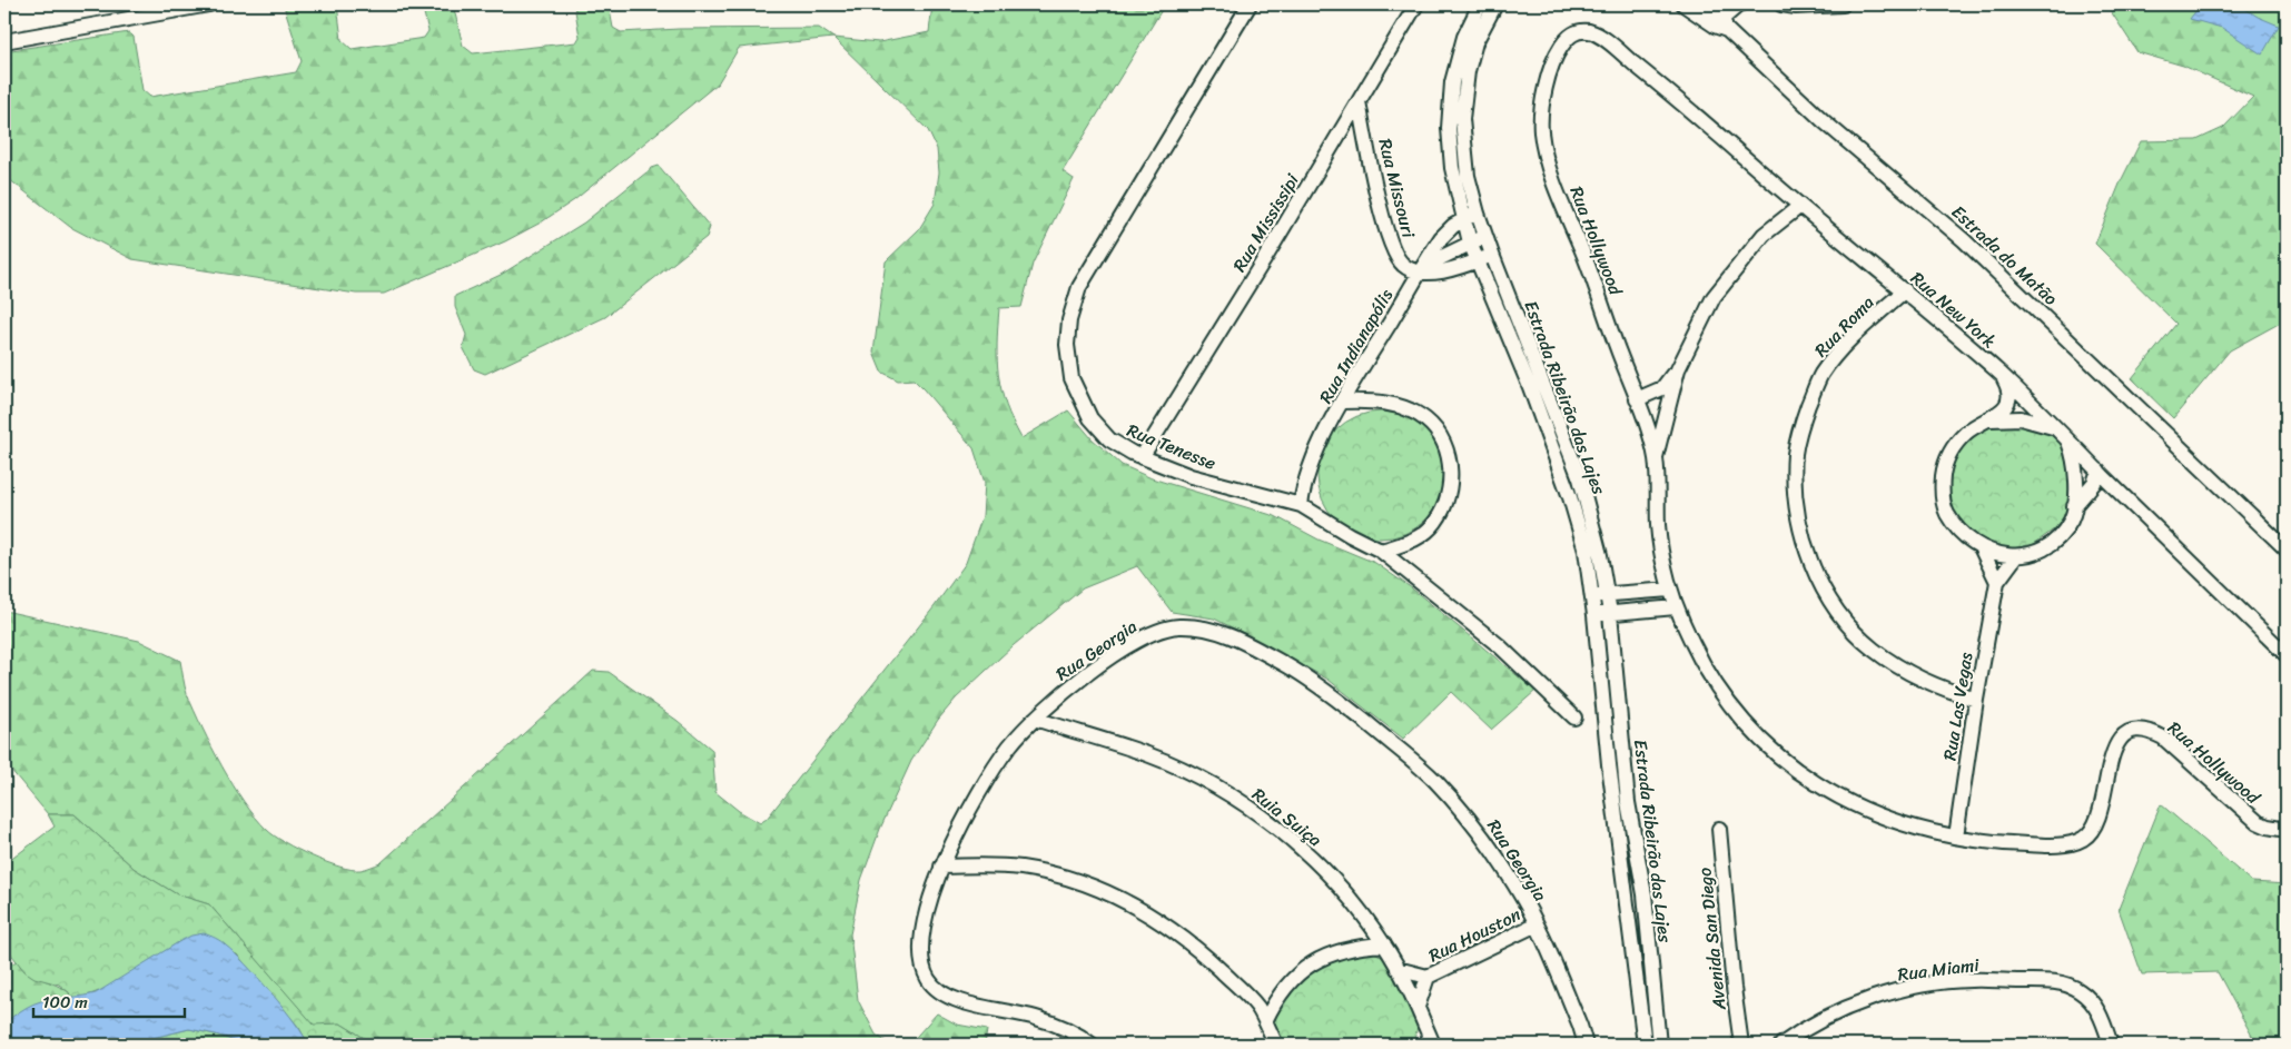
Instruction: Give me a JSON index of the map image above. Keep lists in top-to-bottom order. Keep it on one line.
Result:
{"streets":{"street":["Rua Missouri","Rua Mississipi","Rua Hollywood","Estrada do Matão","Rua New York","Rua Roma","Rua Indianapólis","Estrada Ribeirão das Lajes","Rua Tenesse","Rua Georgia","Rua Las Vegas","Ruia Suiça","Rua Houston","Avenida San Diego","Rua Miami"]},"crossings":[["Rua Missouri","Rua Mississipi"],["Rua Missouri","Rua Indianapólis"],["Rua Mississipi","Rua Tenesse"],["Rua Hollywood","Rua New York"],["Rua Hollywood","Rua Las Vegas"],["Rua New York","Rua Roma"],["Rua New York","Rua Las Vegas"],["Rua Roma","Rua Las Vegas"],["Rua Indianapólis","Estrada Ribeirão das Lajes"],["Rua Indianapólis","Rua Tenesse"],["Rua Georgia","Ruia Suiça"],["Rua Georgia","Rua Houston"]],"scale_bar":"100 m"}
